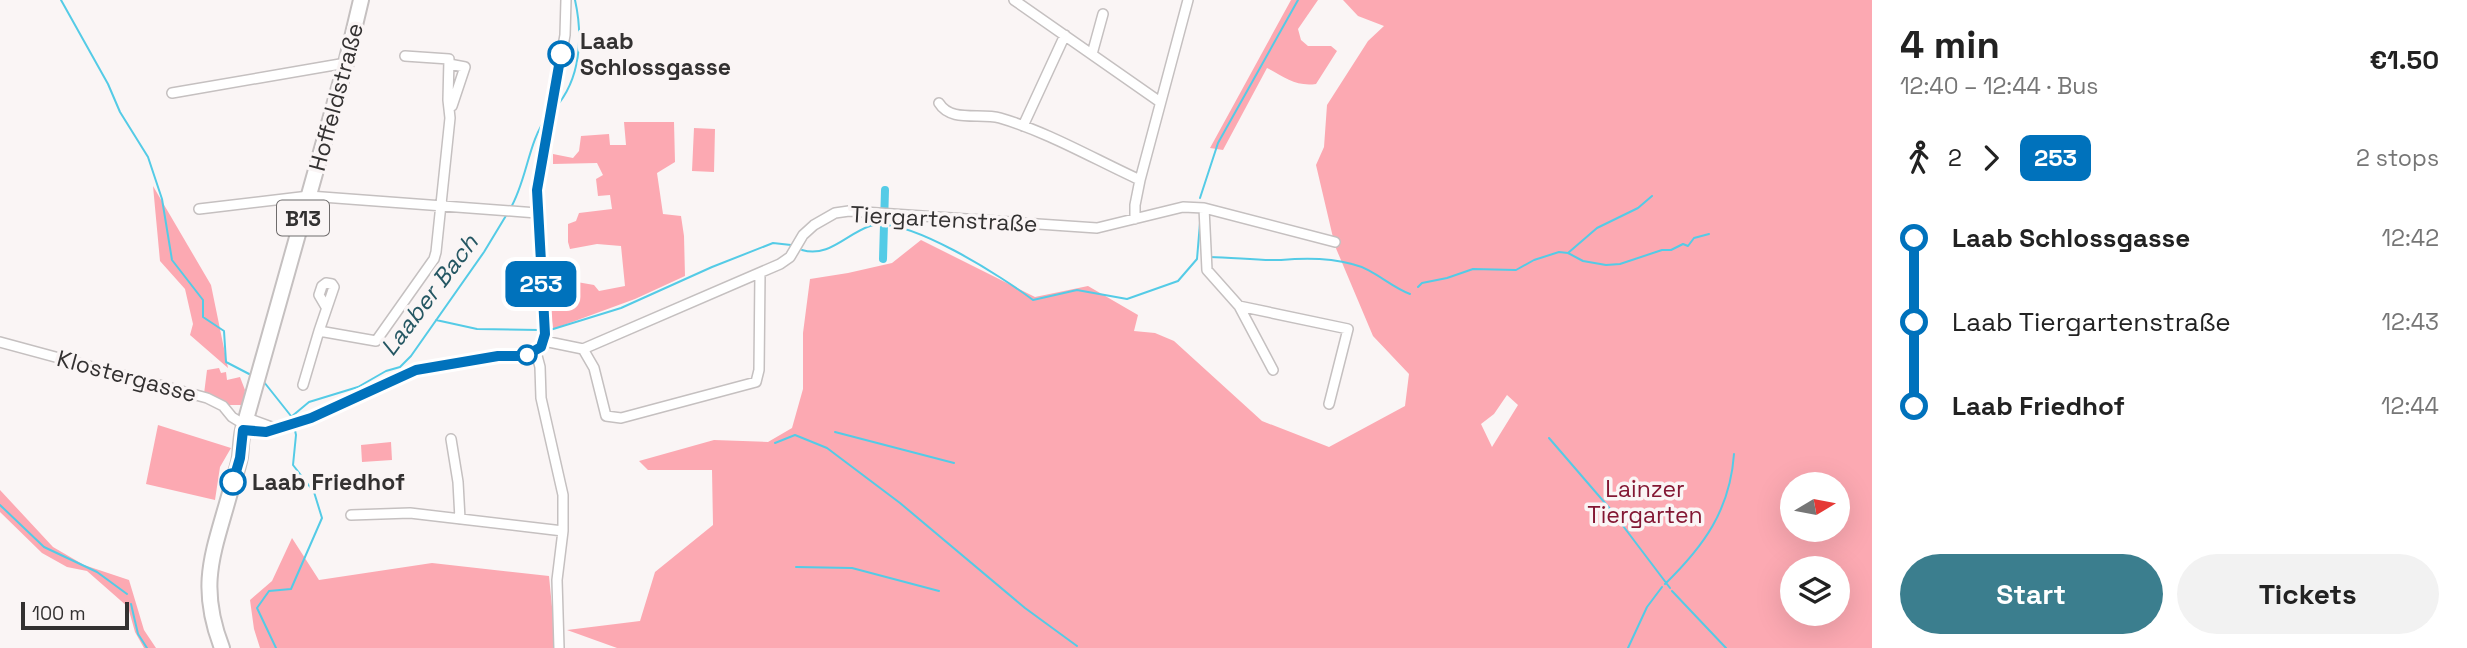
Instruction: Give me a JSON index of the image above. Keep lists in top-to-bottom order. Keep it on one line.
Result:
{"streets":{"main road":["Hoffeldstraße","B13"],"street":["Tiergartenstraße","Klostergasse"]},"crossings":[["Hoffeldstraße","Klostergasse"]],"water":["Laaber Bach"],"parks":["Lainzer Tiergarten"],"places":["Laab Schlossgasse","Laab Friedhof"],"lines":["bus line 253"],"scale_bar":"100 m","north":"right","page":{"on_map":"253","heading":["4 min","12:40 – 12:44 · Bus","€1.50"],"legs":["2","253","2 stops"],"list":[{"name":"Laab Schlossgasse","value":"12:42"},{"name":"Laab Tiergartenstraße","value":"12:43"},{"name":"Laab Friedhof","value":"12:44"}],"buttons":["Start","Tickets"],"scale":"100 m"}}
